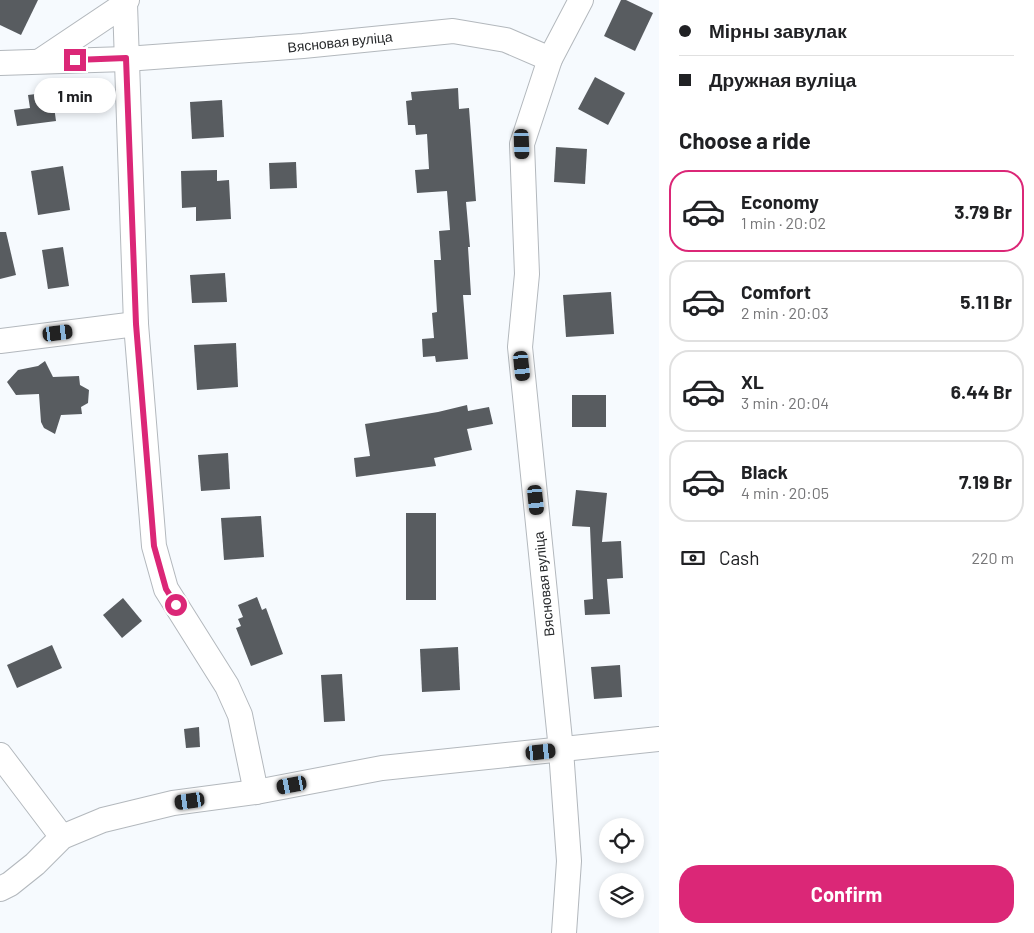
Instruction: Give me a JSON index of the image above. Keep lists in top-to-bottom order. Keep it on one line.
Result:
{"streets":{"street":["Вясновая вуліца"]},"page":{"banner":["Мірны завулак","Дружная вуліца"],"bubble":"1 min","heading":"Choose a ride","list":[{"name":"Economy","note":"1 min · 20:02","value":"3.79 Br"},{"name":"Comfort","note":"2 min · 20:03","value":"5.11 Br"},{"name":"XL","note":"3 min · 20:04","value":"6.44 Br"},{"name":"Black","note":"4 min · 20:05","value":"7.19 Br"}],"pay":["Cash","220 m"],"buttons":"Confirm"}}
